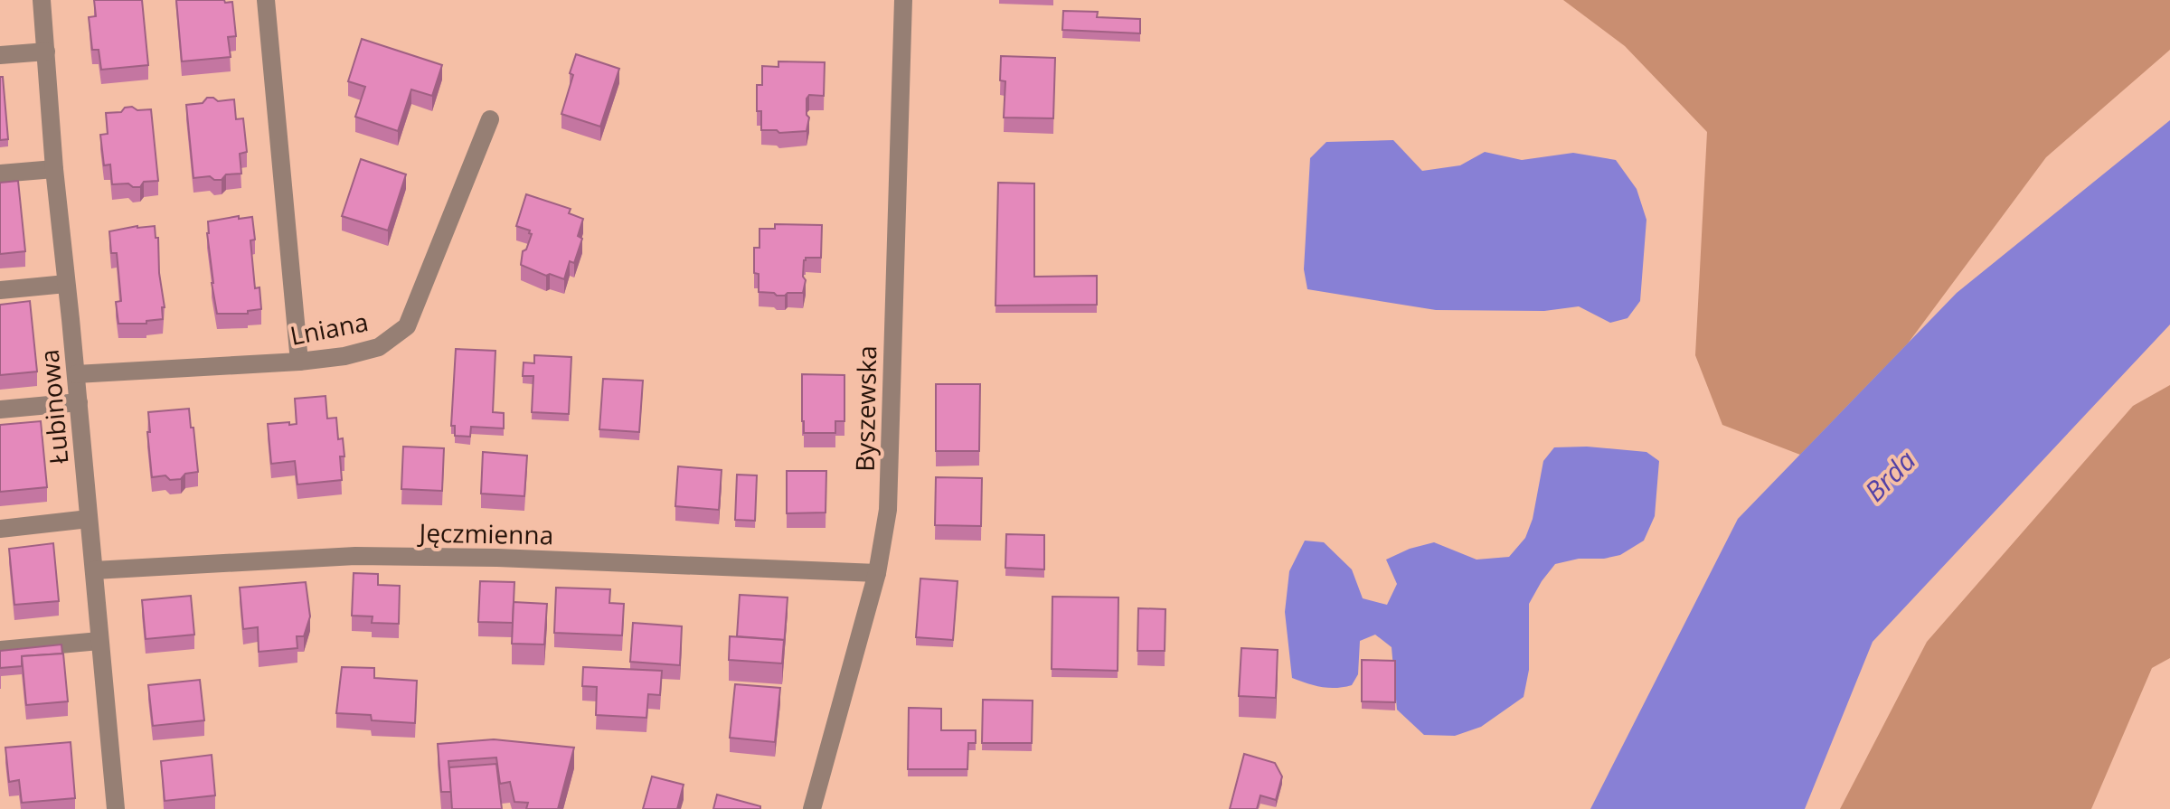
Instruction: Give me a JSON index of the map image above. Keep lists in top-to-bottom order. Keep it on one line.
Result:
{"streets":{"street":["Lniana","Łubinowa","Byszewska","Jęczmienna"]},"crossings":[["Lniana","Łubinowa"],["Łubinowa","Jęczmienna"],["Byszewska","Jęczmienna"]],"water":["Brda"]}
